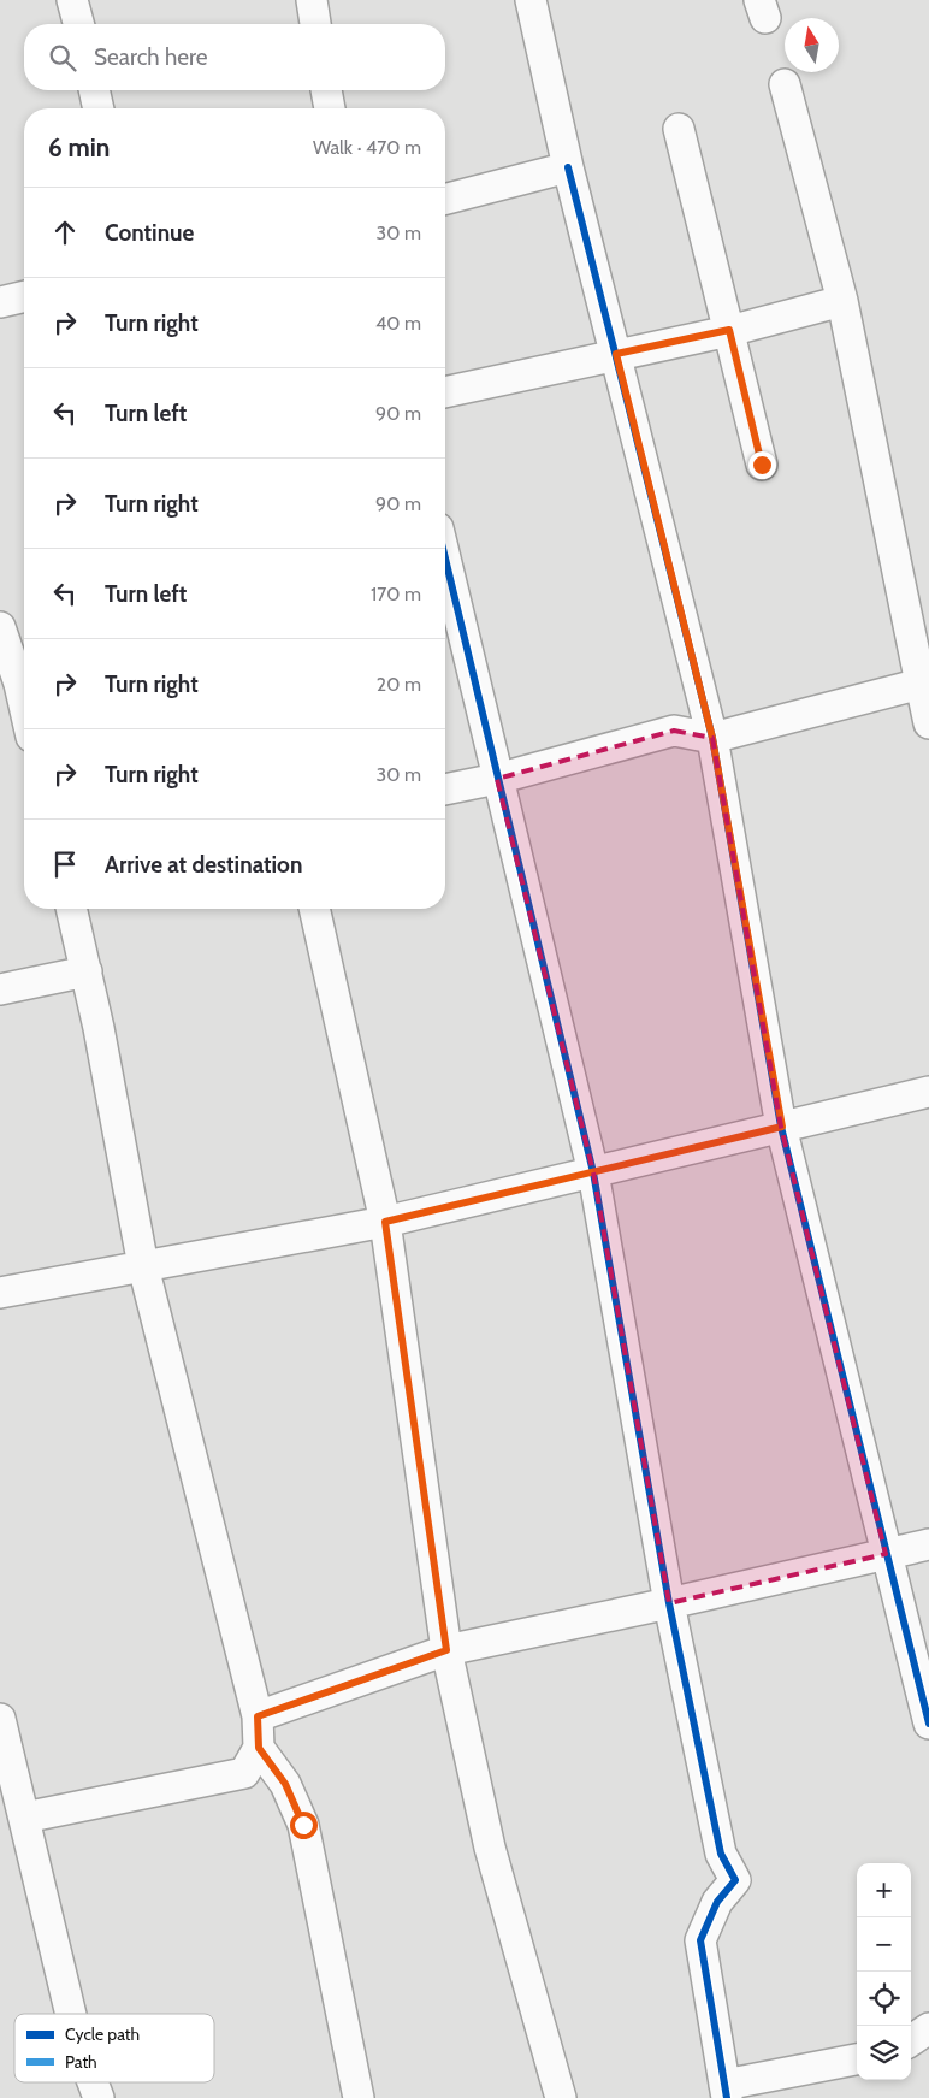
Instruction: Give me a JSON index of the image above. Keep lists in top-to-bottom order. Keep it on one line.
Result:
{"legend":["Cycle path","Path"],"north":"top","page":{"search":"Search here","heading":["6 min","Walk · 470 m"],"list":[["Continue","30 m"],["Turn right","40 m"],["Turn left","90 m"],["Turn right","90 m"],["Turn left","170 m"],["Turn right","20 m"],["Turn right","30 m"],"Arrive at destination"],"map_buttons":["+","−"]}}
